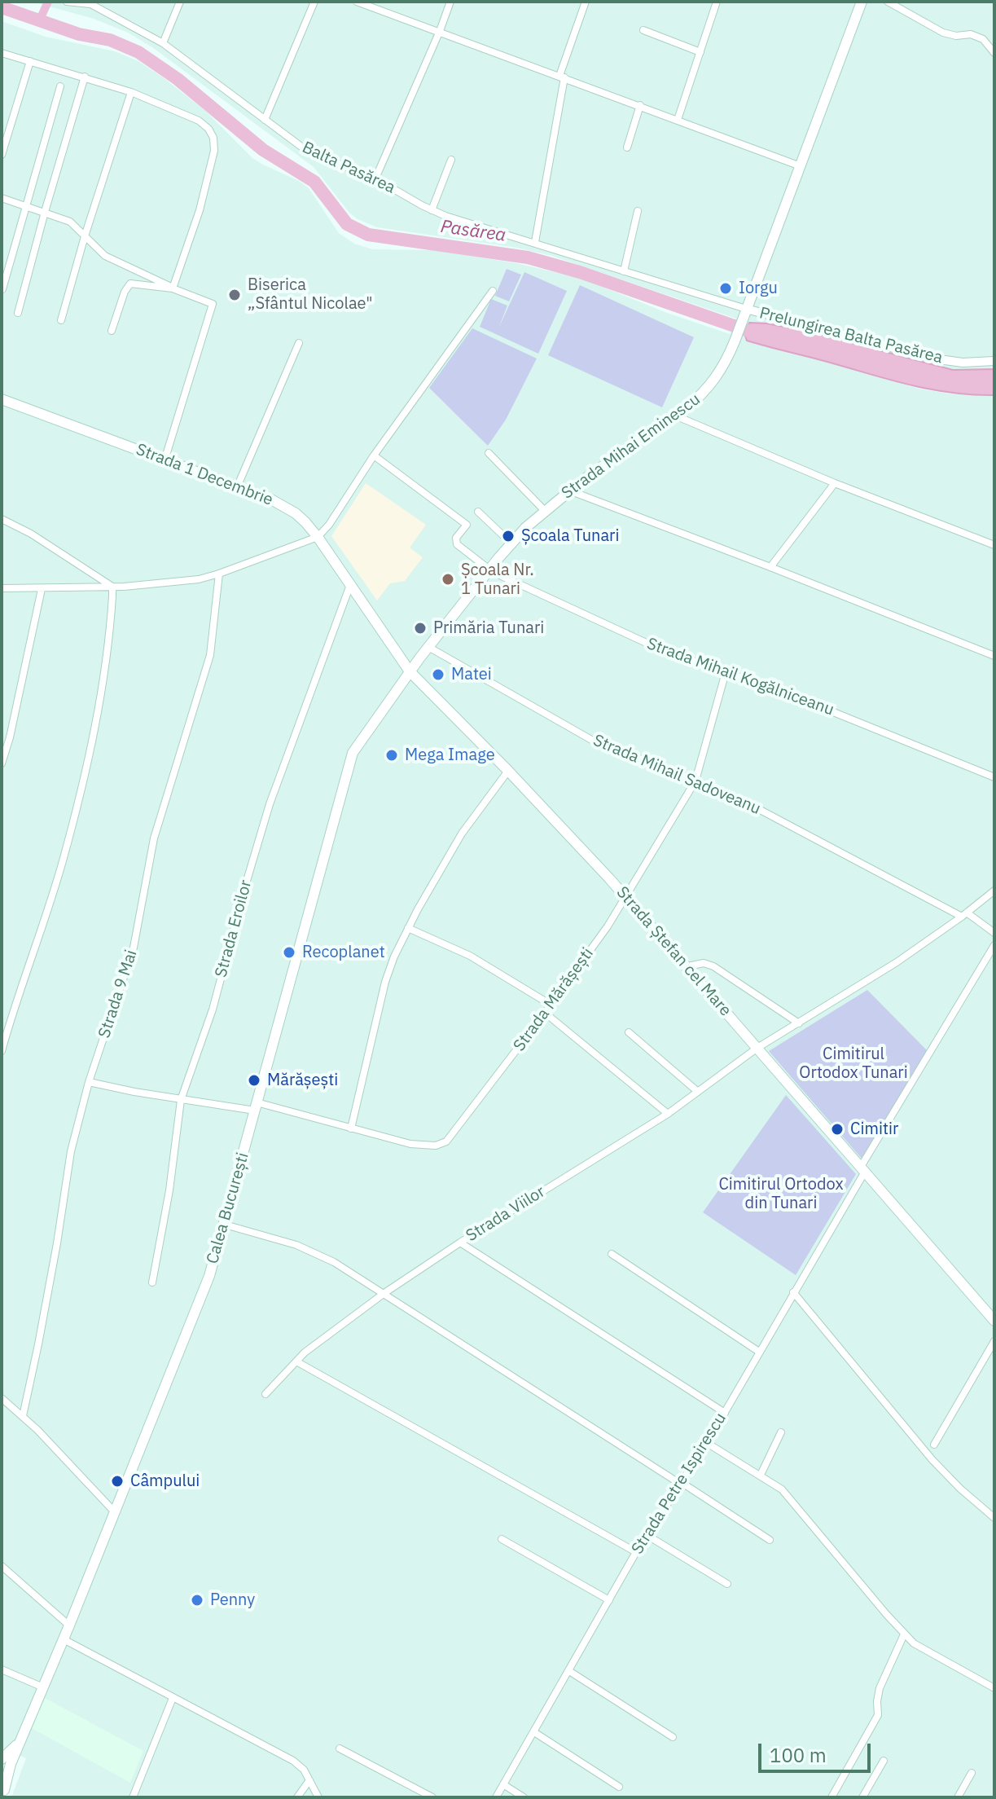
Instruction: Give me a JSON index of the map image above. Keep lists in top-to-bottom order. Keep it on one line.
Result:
{"streets":{"main road":["Strada Mihai Eminescu","Strada 1 Decembrie","Strada Ștefan cel Mare","Calea București"],"street":["Balta Pasărea","Prelungirea Balta Pasărea","Strada Mihail Kogălniceanu","Strada Mihail Sadoveanu","Strada Eroilor","Strada 9 Mai","Strada Mărășești","Strada Viilor","Strada Petre Ispirescu"]},"crossings":[["Balta Pasărea","Prelungirea Balta Pasărea"],["Balta Pasărea","Strada Mihai Eminescu"],["Prelungirea Balta Pasărea","Strada Mihai Eminescu"],["Strada Mihai Eminescu","Strada 1 Decembrie"],["Strada Mihai Eminescu","Strada Mihail Kogălniceanu"],["Strada Mihai Eminescu","Strada Mihail Sadoveanu"],["Strada Mihai Eminescu","Strada Ștefan cel Mare"],["Strada Mihai Eminescu","Calea București"],["Strada 1 Decembrie","Strada Eroilor"],["Strada 1 Decembrie","Strada Ștefan cel Mare"],["Strada 1 Decembrie","Calea București"],["Strada Mihail Kogălniceanu","Strada Mărășești"],["Strada Mihail Sadoveanu","Strada Mărășești"],["Strada Mihail Sadoveanu","Strada Viilor"],["Strada Eroilor","Strada Mărășești"],["Strada Ștefan cel Mare","Strada Mărășești"],["Strada Ștefan cel Mare","Calea București"],["Strada Ștefan cel Mare","Strada Viilor"],["Strada Ștefan cel Mare","Strada Petre Ispirescu"],["Strada 9 Mai","Strada Mărășești"],["Strada Mărășești","Calea București"]],"water":["Pasărea"],"parks":["Cimitirul Ortodox Tunari","Cimitirul Ortodox din Tunari"],"places":["Iorgu","Biserica „Sfântul Nicolae\"","Școala Tunari","Școala Nr. 1 Tunari","Primăria Tunari","Matei","Mega Image","Recoplanet","Mărășești","Cimitir","Câmpului","Penny"],"scale_bar":"100 m"}
